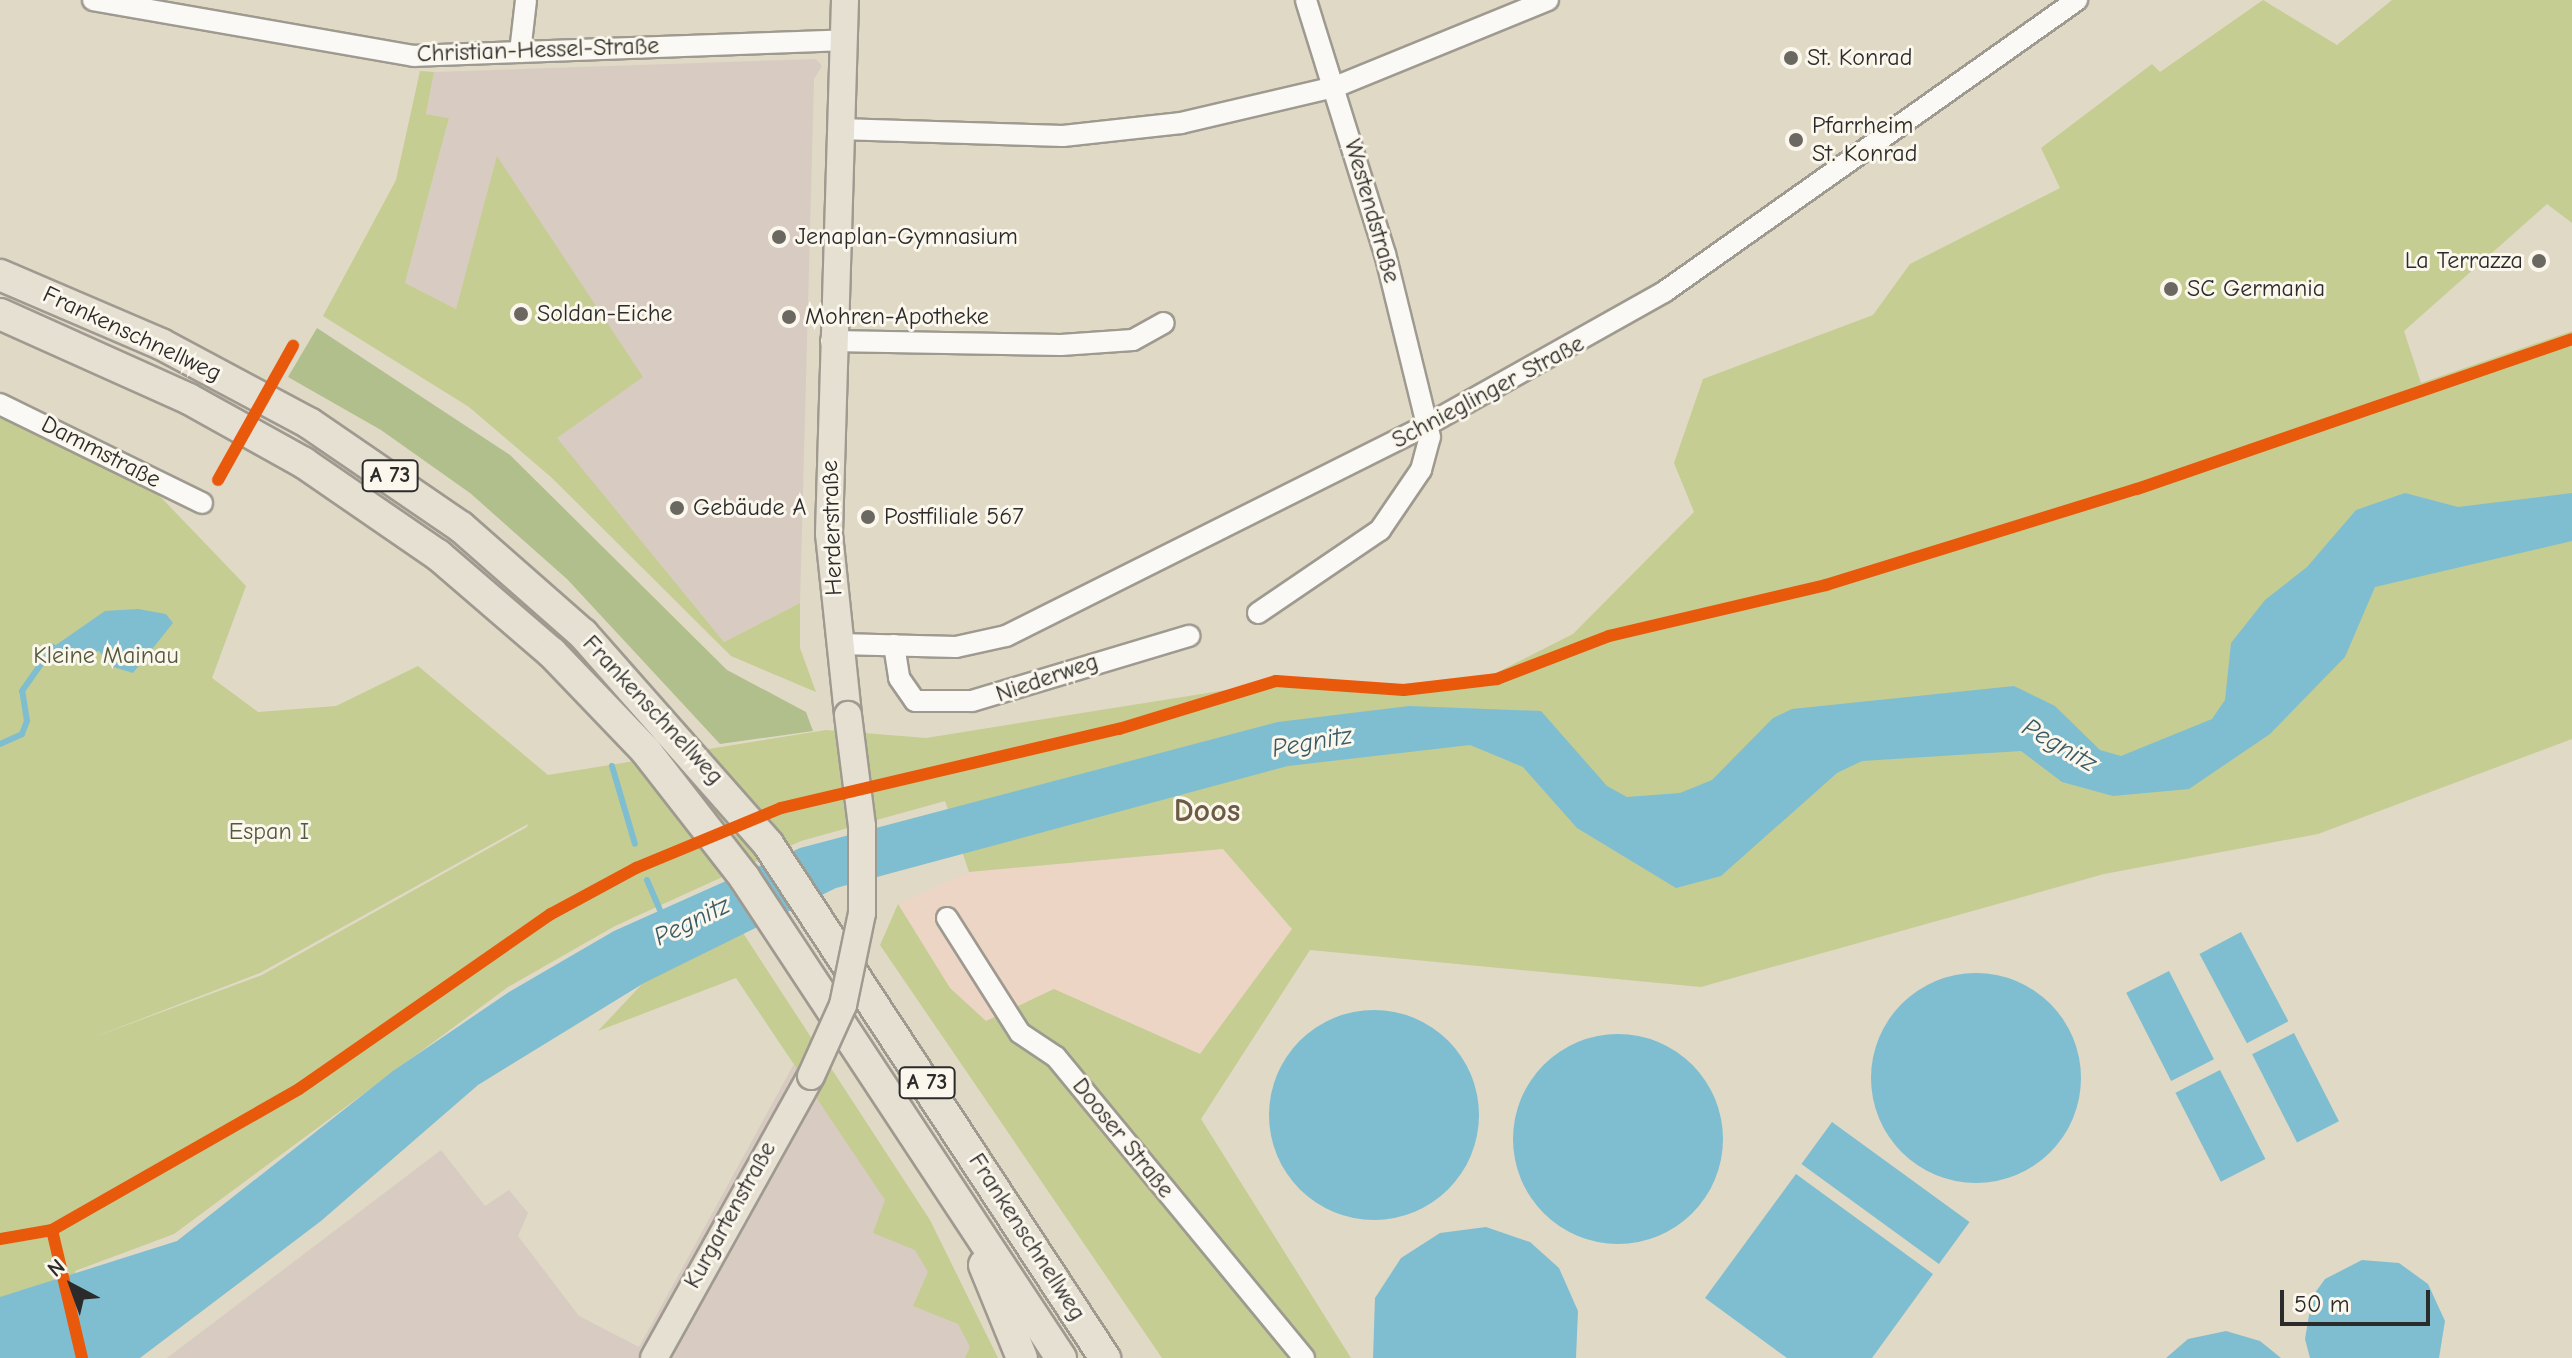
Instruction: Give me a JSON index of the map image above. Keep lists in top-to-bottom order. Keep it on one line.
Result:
{"streets":{"highway":["Frankenschnellweg","A 73"],"main road":["Herderstraße","Kurgartenstraße"],"street":["Christian-Hessel-Straße","Westendstraße","Schnieglinger Straße","Dammstraße","Niederweg","Dooser Straße"]},"crossings":[["Christian-Hessel-Straße","Herderstraße"],["Westendstraße","Schnieglinger Straße"],["Schnieglinger Straße","Herderstraße"],["Schnieglinger Straße","Niederweg"],["Herderstraße","Kurgartenstraße"]],"districts":["Doos"],"water":["Pegnitz"],"parks":["Kleine Mainau","Espan I"],"places":["St. Konrad","Pfarrheim St. Konrad","Jenaplan-Gymnasium","La Terrazza","SC Germania","Soldan-Eiche","Mohren-Apotheke","Gebäude A","Postfiliale 567"],"scale_bar":"50 m","north":"top left"}
